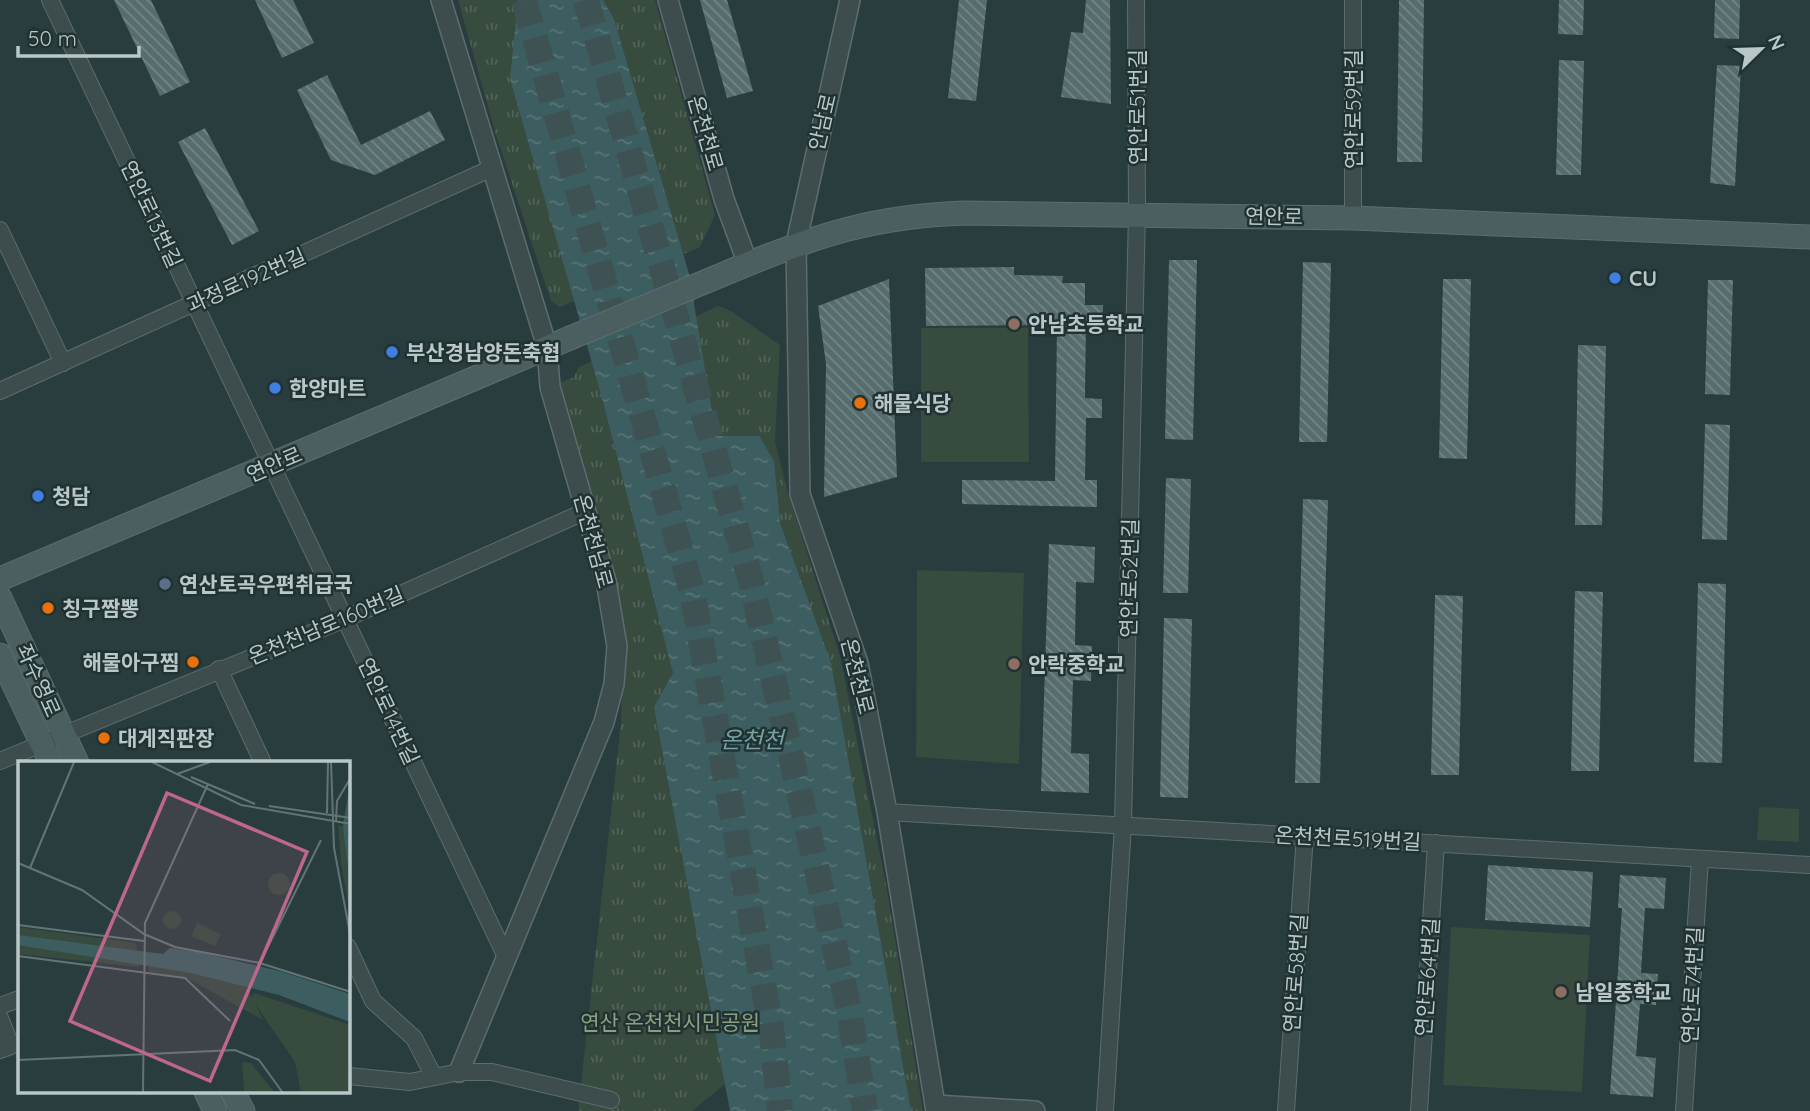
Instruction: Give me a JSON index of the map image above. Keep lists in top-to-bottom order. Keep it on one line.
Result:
{"streets":{"main road":["연안로","좌수영로"],"street":["연안로51번길","연안로59번길","안남로","온천천로","연안로13번길","과정로192번길","온천천남로","연안로52번길","온천천남로160번길","연안로14번길","온천천로519번길","연안로58번길","연안로64번길","연안로74번길"]},"crossings":[["연안로51번길","연안로"],["연안로51번길","연안로52번길"],["연안로59번길","연안로"],["안남로","온천천로"],["안남로","연안로"],["온천천로","연안로"],["온천천로","온천천로519번길"],["연안로13번길","연안로"],["연안로13번길","과정로192번길"],["연안로13번길","연안로14번길"],["연안로","온천천남로"],["연안로","연안로52번길"],["연안로","연안로14번길"],["과정로192번길","온천천남로"],["온천천남로","온천천남로160번길"],["온천천남로","연안로14번길"],["연안로52번길","온천천로519번길"],["온천천남로160번길","좌수영로"],["온천천남로160번길","연안로14번길"],["온천천로519번길","연안로58번길"],["온천천로519번길","연안로64번길"],["온천천로519번길","연안로74번길"]],"water":["온천천"],"parks":["연산 온천천시민공원"],"places":["CU","안남초등학교","부산경남양돈축협","한양마트","해물식당","청담","연산토곡우편취급국","칭구짬뽕","해물아구찜","안락중학교","대게직판장","남일중학교"],"scale_bar":"50 m","north":"top right"}
